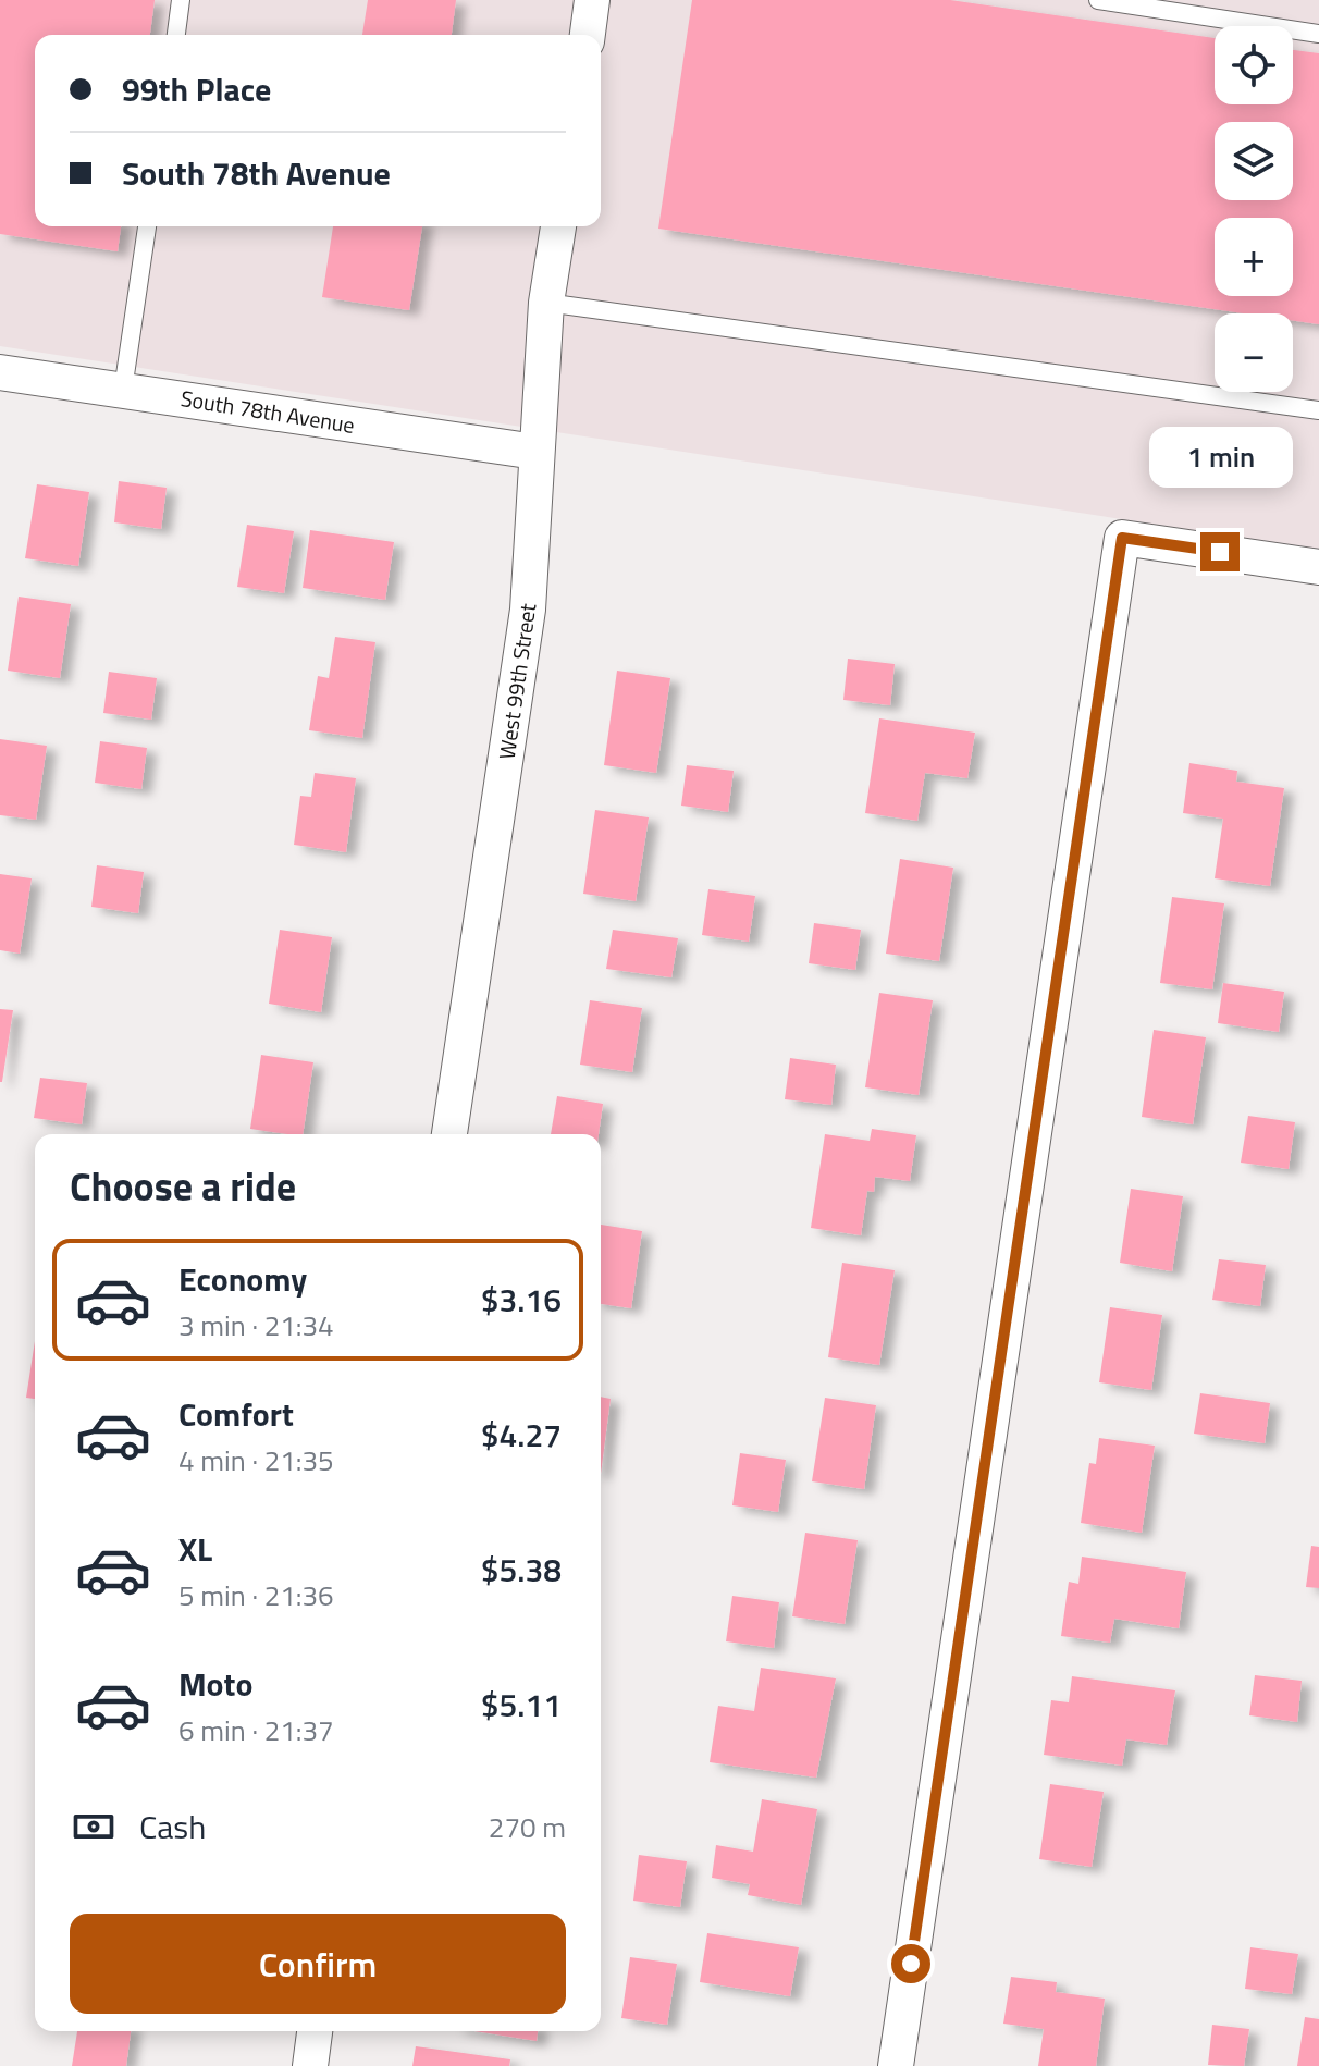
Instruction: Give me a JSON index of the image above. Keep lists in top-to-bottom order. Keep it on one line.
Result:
{"streets":{"street":["South 78th Avenue","West 99th Street"]},"crossings":[["South 78th Avenue","West 99th Street"]],"page":{"map_buttons":["+","−"],"banner":["99th Place","South 78th Avenue"],"bubble":"1 min","heading":"Choose a ride","list":[{"name":"Economy","note":"3 min · 21:34","value":"$3.16"},{"name":"Comfort","note":"4 min · 21:35","value":"$4.27"},{"name":"XL","note":"5 min · 21:36","value":"$5.38"},{"name":"Moto","note":"6 min · 21:37","value":"$5.11"}],"pay":["Cash","270 m"],"buttons":"Confirm"}}
